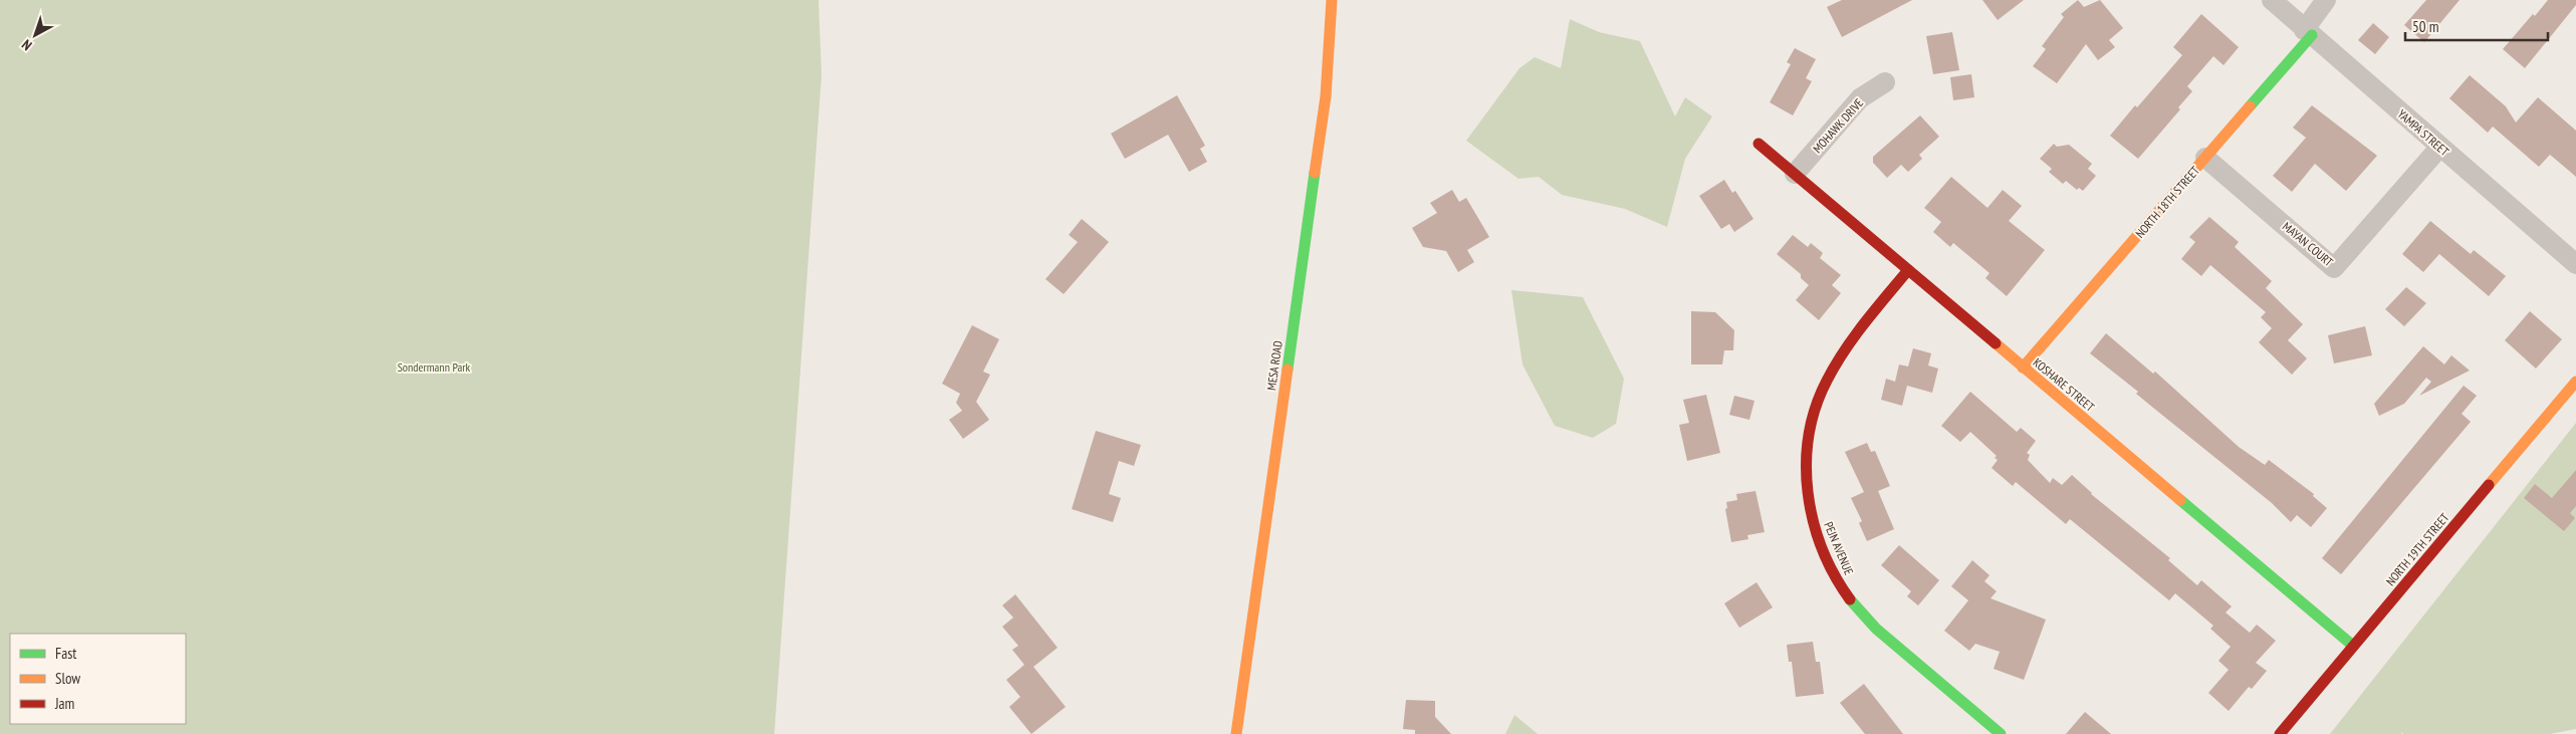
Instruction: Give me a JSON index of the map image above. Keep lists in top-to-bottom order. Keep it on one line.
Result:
{"streets":{"street":["MOHAWK DRIVE","YAMPA STREET","NORTH 18TH STREET","MAYAN COURT","MESA ROAD","KOSHARE STREET","PEJN AVENUE","NORTH 19TH STREET"]},"crossings":[["MOHAWK DRIVE","KOSHARE STREET"],["YAMPA STREET","NORTH 18TH STREET"],["YAMPA STREET","MAYAN COURT"],["NORTH 18TH STREET","MAYAN COURT"],["NORTH 18TH STREET","KOSHARE STREET"],["KOSHARE STREET","PEJN AVENUE"],["KOSHARE STREET","NORTH 19TH STREET"]],"parks":["Sondermann Park"],"legend":["Fast","Slow","Jam"],"scale_bar":"50 m","north":"bottom left"}
